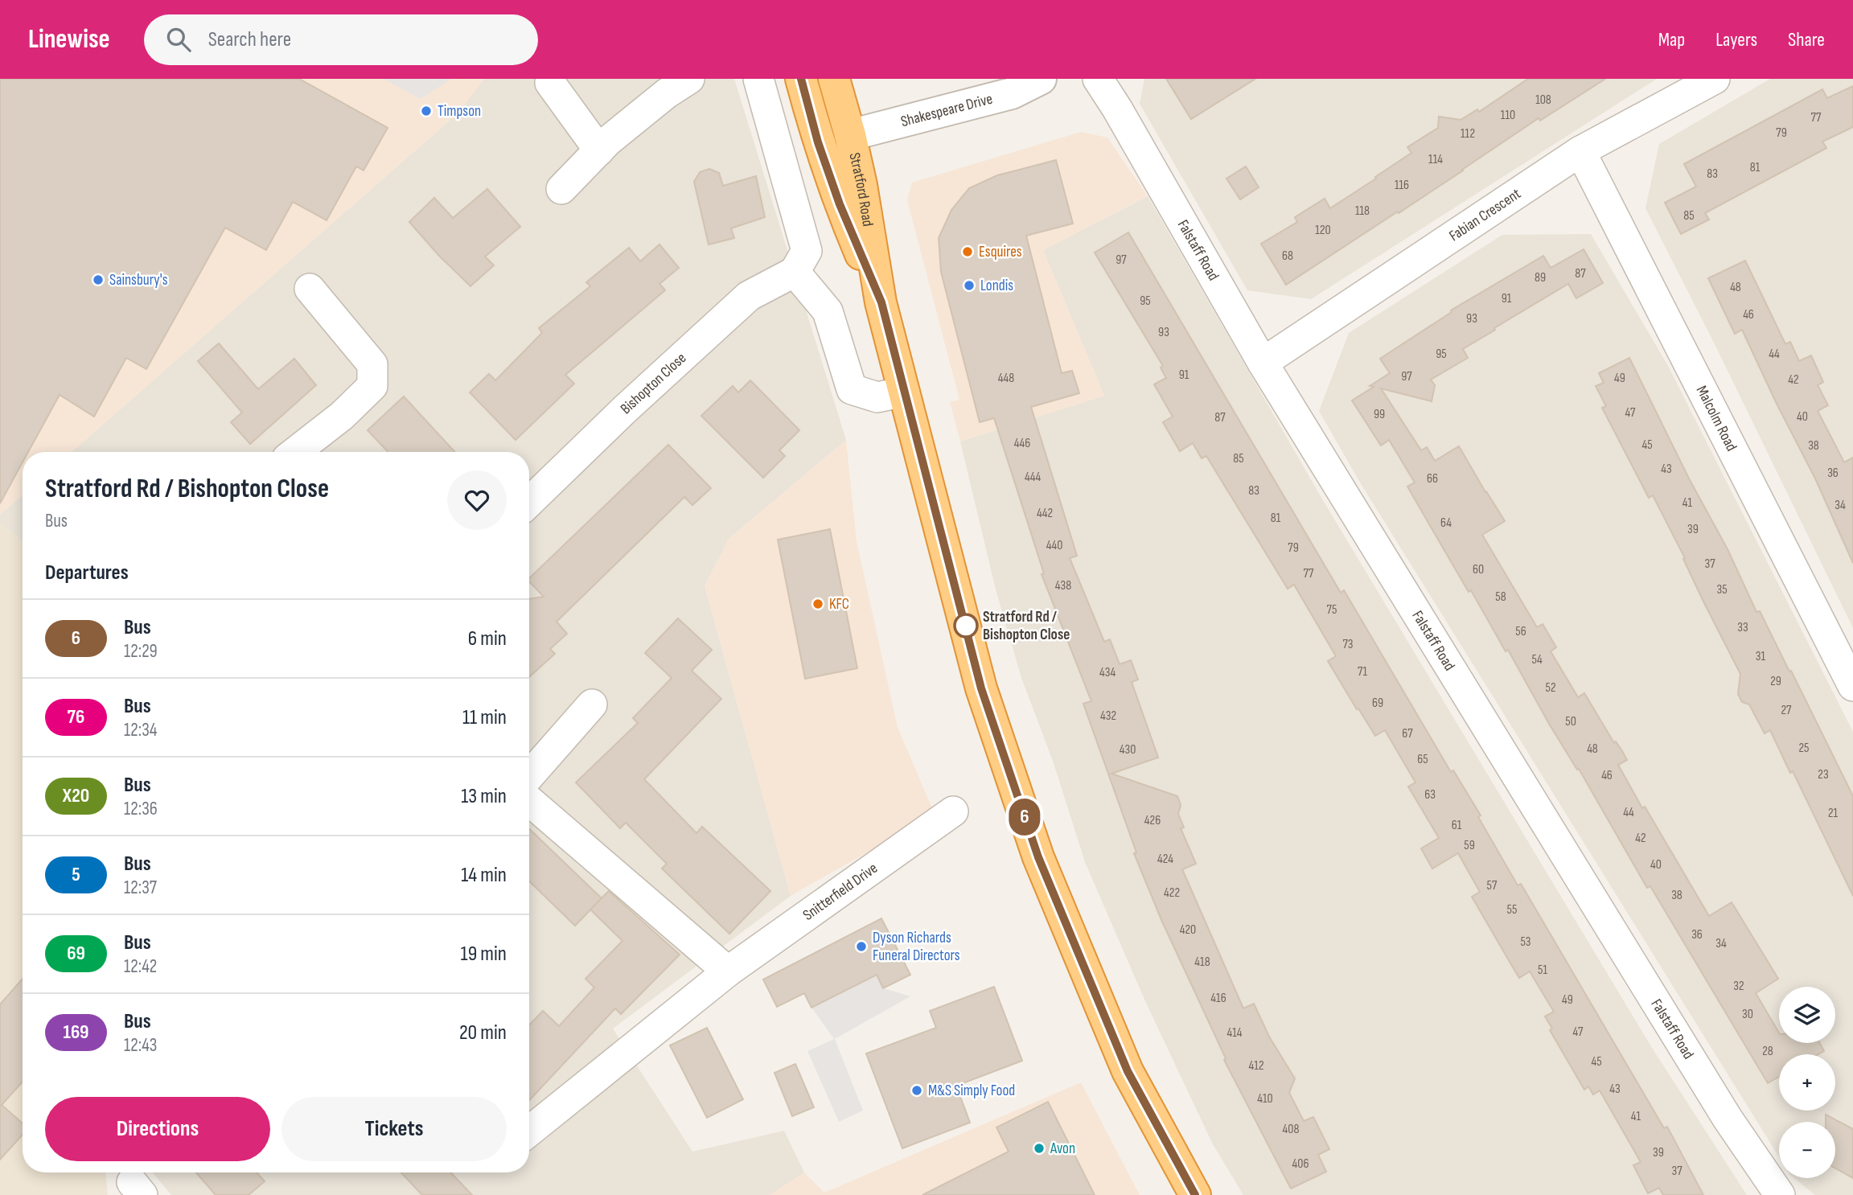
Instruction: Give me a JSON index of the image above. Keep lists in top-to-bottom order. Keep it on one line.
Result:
{"streets":{"highway":["Stratford Road"],"street":["Shakespeare Drive","Fabian Crescent","Falstaff Road","Bishopton Close","Malcolm Road","Snitterfield Drive"]},"crossings":[["Shakespeare Drive","Stratford Road"],["Fabian Crescent","Falstaff Road"],["Fabian Crescent","Malcolm Road"]],"places":["Timpson","Esquires","Sainsbury's","Londis","KFC","Stratford Rd / Bishopton Close","Dyson Richards Funeral Directors","M&S Simply Food","Avon"],"lines":["bus line 6"],"house_numbers":["108","110","77","79","112","114","81","83","116","118","85","120","68","97","87","89","48","91","95","46","93","93","95","44","91","97","448","49","42","47","99","40","87","446","45","38","85","43","36","444","66","83","41","34","442","81","64","39","440","79","37","60","77","438","35","58","75","33","56","73","31","54","71","434","29","52","69","27","432","50","67","25","48","430","65","23","46","63","44","21","426","61","42","59","424","40","57","422","38","55","420","36","53","34","418","51","32","416","49","30","47","414","28","45","412","43","410","41","408","39","406","37"],"page":{"header":"Linewise","search":"Search here","nav":["Map","Layers","Share"],"on_map":"6","heading":[["Stratford Rd / Bishopton Close","Bus"],"Departures"],"list":[{"mark":"6","name":"Bus","note":"12:29","value":"6 min"},{"mark":"76","name":"Bus","note":"12:34","value":"11 min"},{"mark":"X20","name":"Bus","note":"12:36","value":"13 min"},{"mark":"5","name":"Bus","note":"12:37","value":"14 min"},{"mark":"69","name":"Bus","note":"12:42","value":"19 min"},{"mark":"169","name":"Bus","note":"12:43","value":"20 min"}],"map_buttons":["+","−"],"buttons":["Directions","Tickets"]}}
